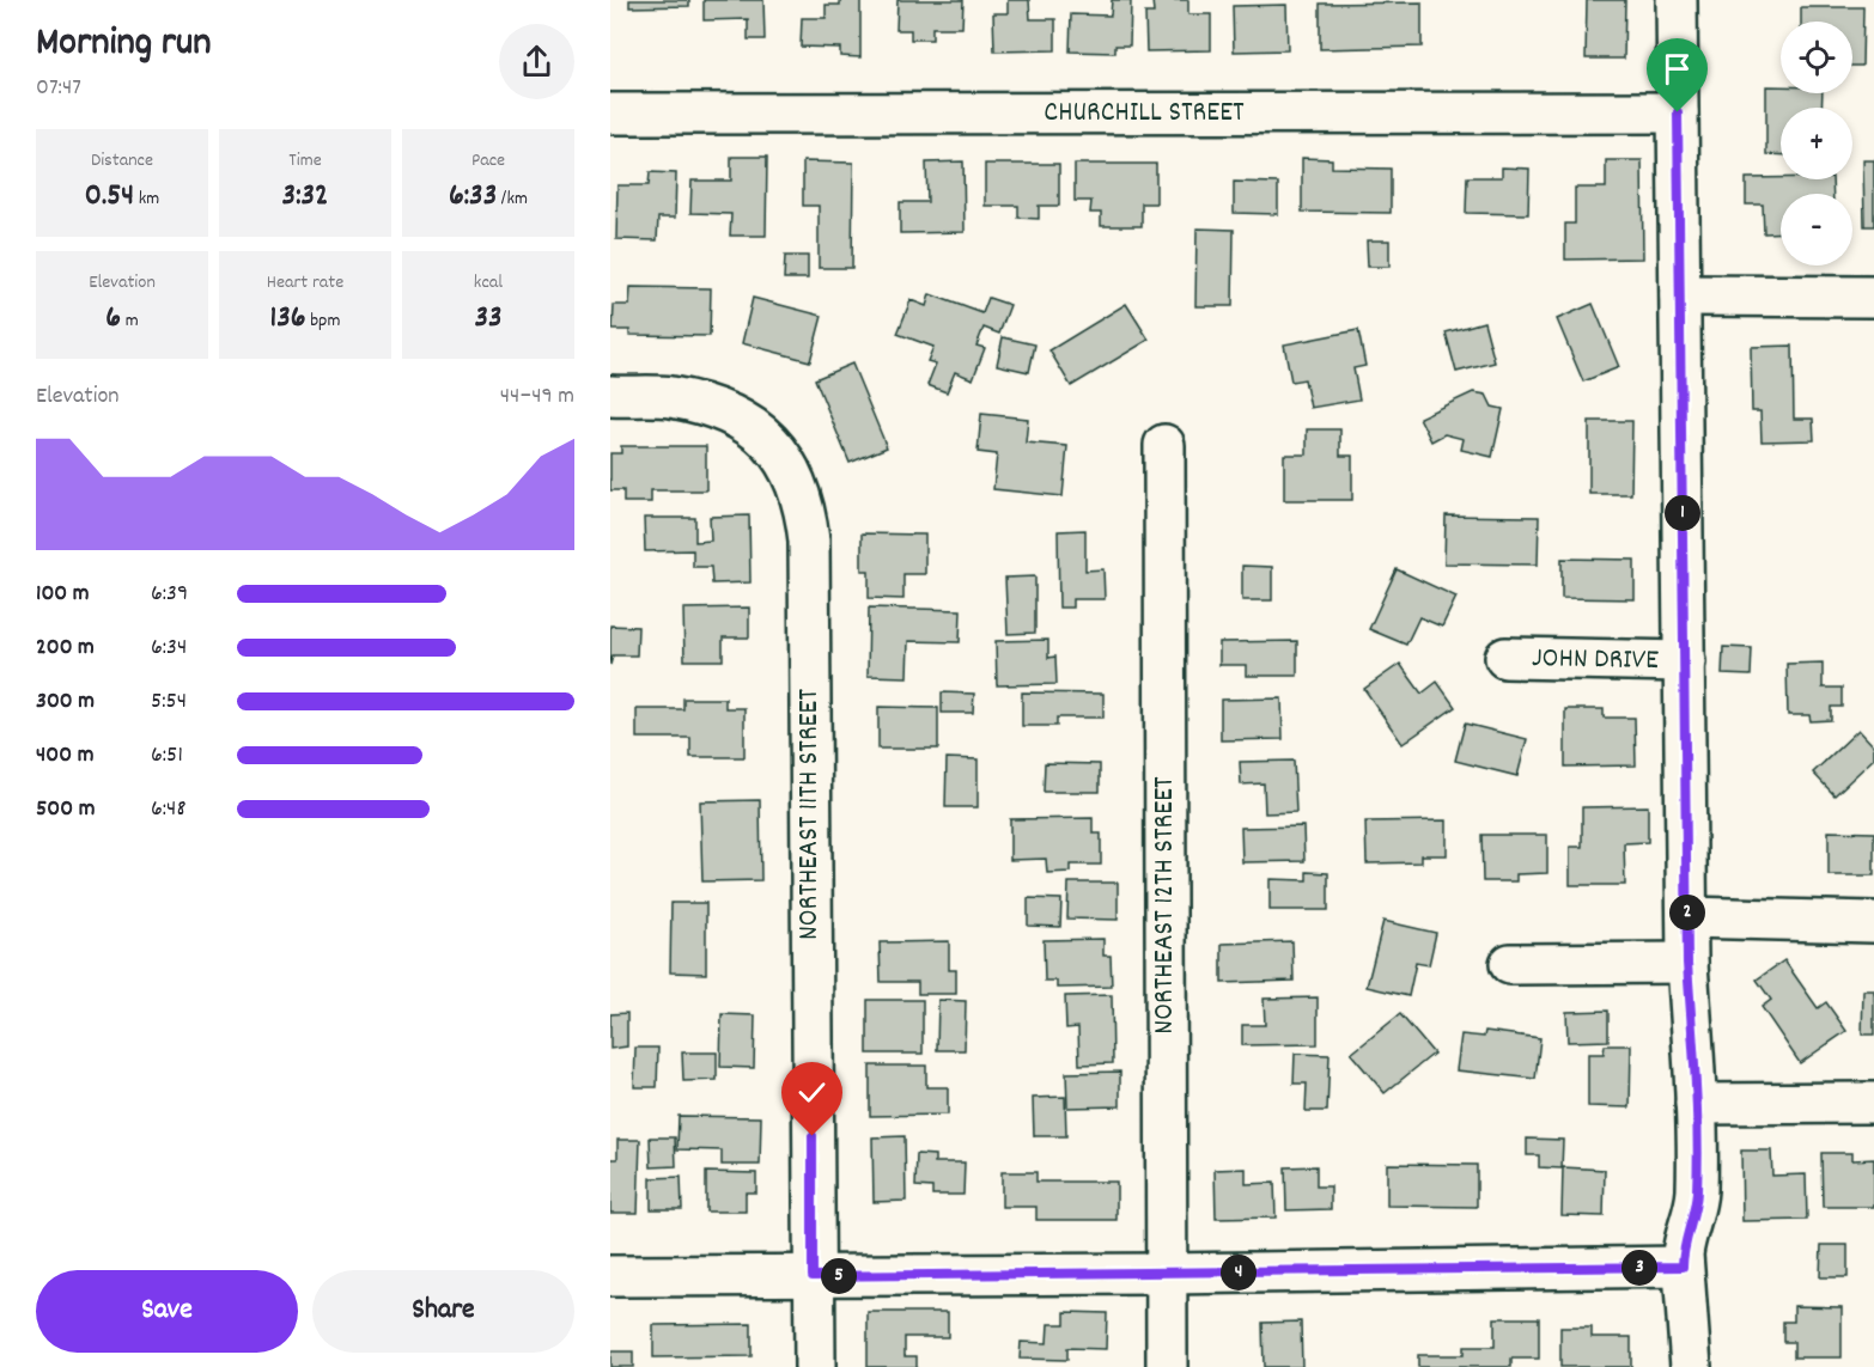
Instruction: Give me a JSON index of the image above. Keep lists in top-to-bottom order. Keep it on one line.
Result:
{"streets":{"street":["CHURCHILL STREET","JOHN DRIVE","NORTHEAST 11TH STREET","NORTHEAST 12TH STREET"]},"page":{"heading":["Morning run","07:47"],"map_buttons":["+","−"],"stats":[["Distance","0.54 km"],["Time","3:32"],["Pace","6:33 /km"],["Elevation","6 m"],["Heart rate","136 bpm"],["kcal","33"]],"chart":["Elevation","44–49 m"],"pins":["1","2","3","4","5"],"list":[{"name":"100 m","note":"6:39"},{"name":"200 m","note":"6:34"},{"name":"300 m","note":"5:54"},{"name":"400 m","note":"6:51"},{"name":"500 m","note":"6:48"}],"buttons":["Save","Share"]}}
